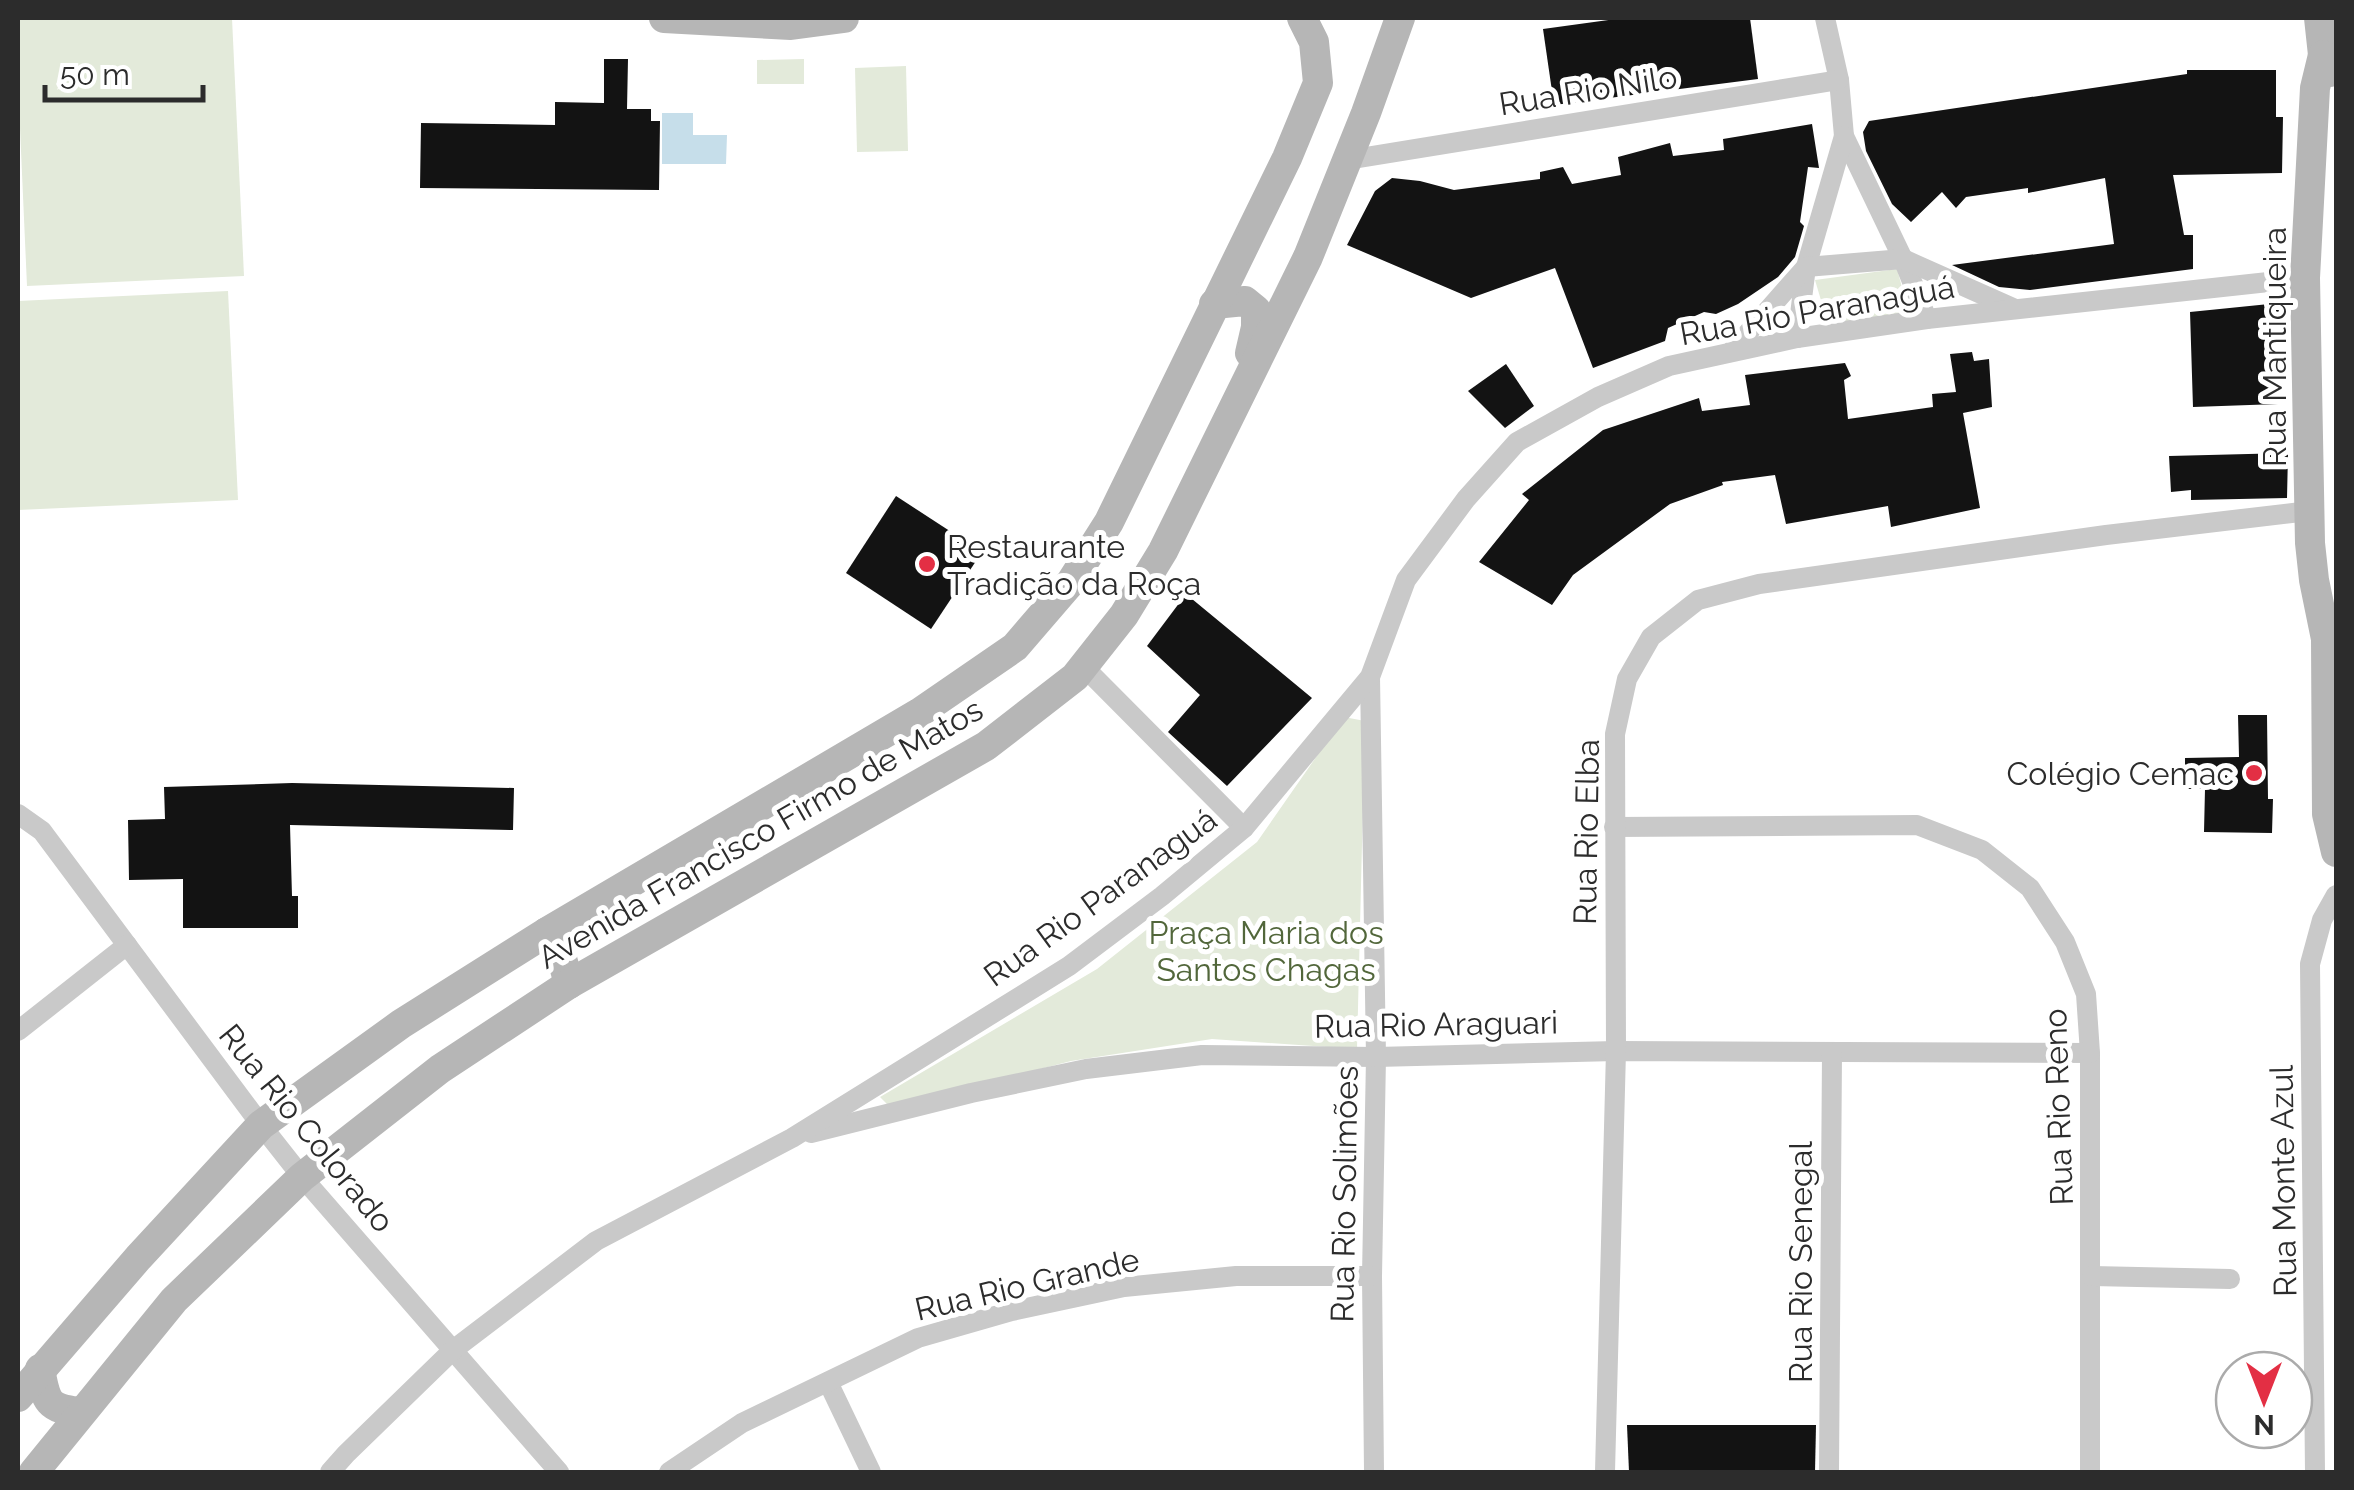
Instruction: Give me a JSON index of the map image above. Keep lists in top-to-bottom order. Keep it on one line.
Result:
{"streets":{"street":["Rua Rio Nilo","Rua Rio Paranaguá","Rua Mantiqueira","Rua Rio Elba","Avenida Francisco Firmo de Matos","Rua Rio Araguari","Rua Rio Reno","Rua Rio Colorado","Rua Monte Azul","Rua Rio Solimões","Rua Rio Senegal","Rua Rio Grande"]},"crossings":[["Rua Rio Nilo","Avenida Francisco Firmo de Matos"],["Rua Rio Paranaguá","Rua Mantiqueira"],["Rua Rio Paranaguá","Rua Rio Araguari"],["Rua Rio Paranaguá","Rua Rio Colorado"],["Rua Rio Paranaguá","Rua Rio Solimões"],["Rua Mantiqueira","Rua Rio Elba"],["Rua Rio Elba","Rua Rio Araguari"],["Rua Rio Elba","Rua Rio Reno"],["Avenida Francisco Firmo de Matos","Rua Rio Colorado"],["Rua Rio Araguari","Rua Rio Reno"],["Rua Rio Araguari","Rua Rio Solimões"],["Rua Rio Araguari","Rua Rio Senegal"],["Rua Rio Solimões","Rua Rio Grande"]],"parks":["Praça Maria dos Santos Chagas"],"places":["Restaurante Tradição da Roça","Colégio Cemac"],"scale_bar":"50 m","north":"bottom"}
